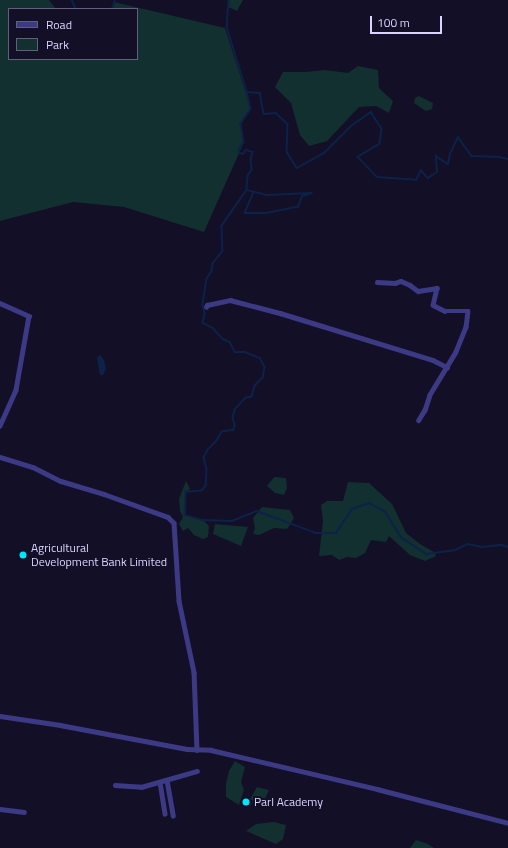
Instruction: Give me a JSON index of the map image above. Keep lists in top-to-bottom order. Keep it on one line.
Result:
{"places":["Agricultural Development Bank Limited","Parl Academy"],"legend":["Road","Park"],"scale_bar":"100 m"}
